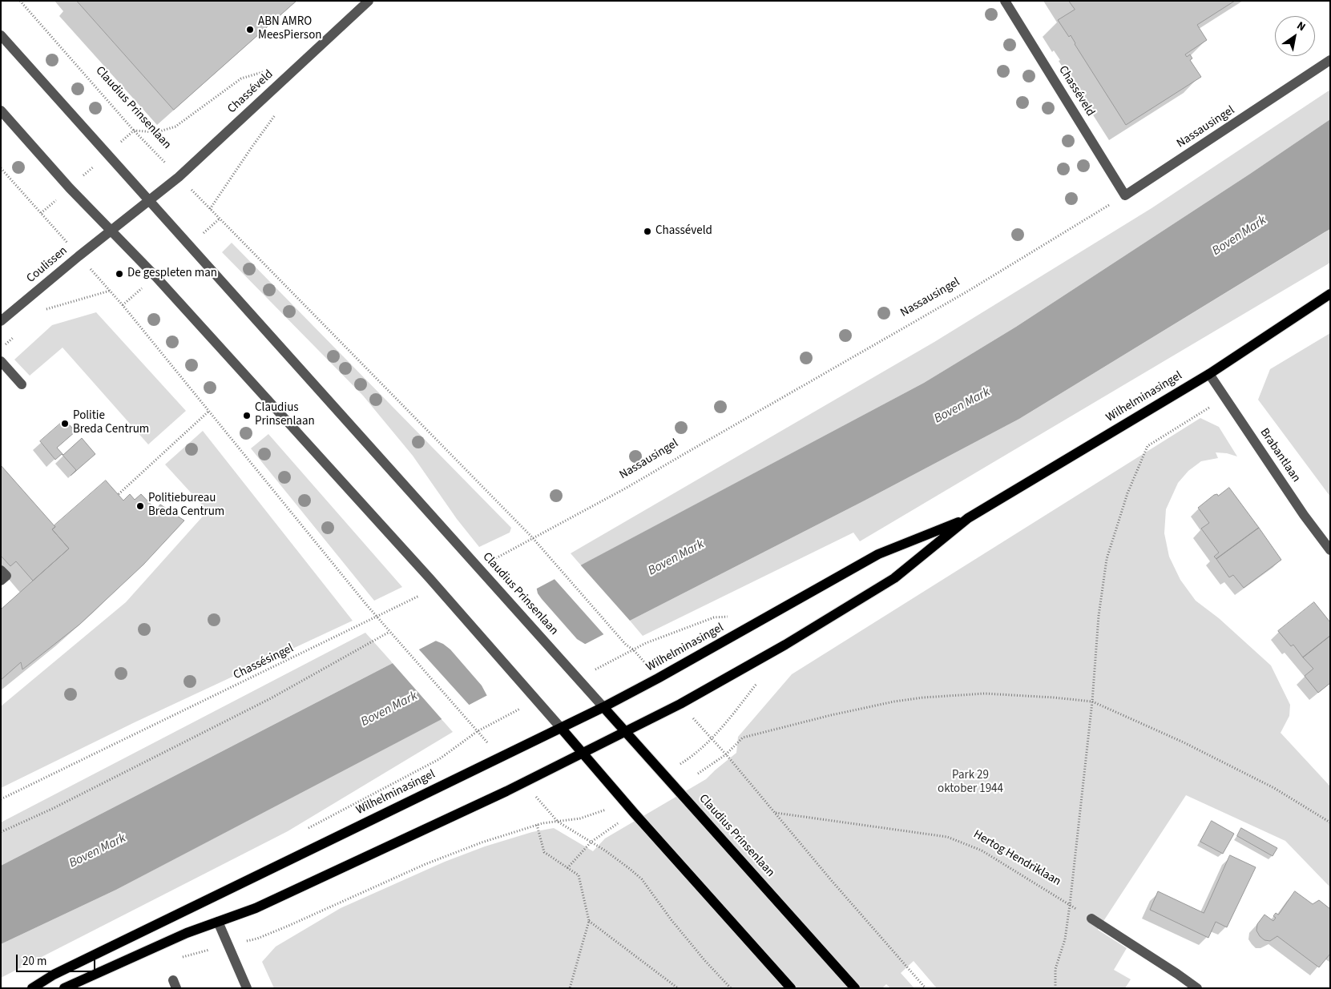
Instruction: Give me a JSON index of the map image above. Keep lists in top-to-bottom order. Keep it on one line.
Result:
{"streets":{"main road":["Claudius Prinsenlaan","Wilhelminasingel"],"street":["Chasséveld","Nassausingel","Coulissen","Brabantlaan"],"path":["Chassésingel","Hertog Hendriklaan"]},"crossings":[["Chasséveld","Claudius Prinsenlaan"],["Chasséveld","Nassausingel"],["Claudius Prinsenlaan","Nassausingel"],["Claudius Prinsenlaan","Wilhelminasingel"],["Wilhelminasingel","Brabantlaan"]],"water":["Boven Mark"],"parks":["Park 29 oktober 1944"],"places":["ABN AMRO MeesPierson","Chasséveld","De gespleten man","Claudius Prinsenlaan","Politie Breda Centrum","Politiebureau Breda Centrum"],"scale_bar":"20 m","north":"top right"}
